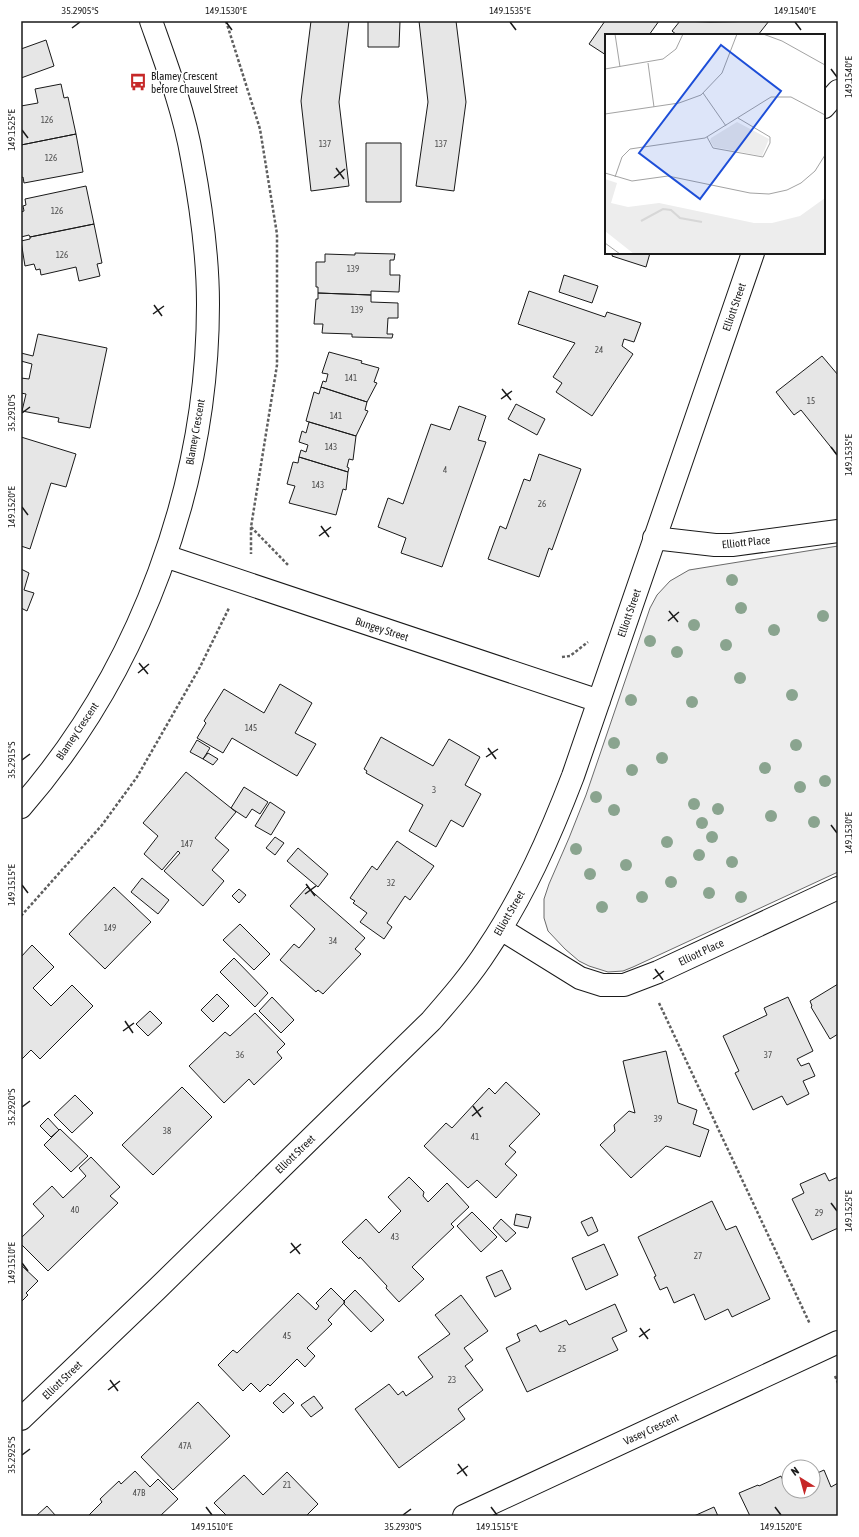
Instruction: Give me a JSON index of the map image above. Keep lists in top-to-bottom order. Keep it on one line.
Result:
{"streets":{"street":["Elliott Street","Blamey Crescent","Elliott Place","Bungey Street","Vasey Crescent"]},"crossings":[["Elliott Street","Elliott Place"],["Elliott Street","Bungey Street"],["Blamey Crescent","Bungey Street"]],"places":{"bus stop":["Blamey Crescent before Chauvel Street"]},"house_numbers":["126","137","137","126","126","126","139","139","24","141","15","141","143","4","143","26","145","3","147","32","149","34","36","37","39","38","41","40","29","43","27","45","25","23","47A","21","47B"],"north":"top left","coordinates":["35.2905°S","149.1530°E","149.1535°E","149.1540°E","149.1525°E","35.2910°S","149.1520°E","35.2915°S","149.1515°E","35.2920°S","149.1510°E","35.2925°S","35.2930°S"]}
